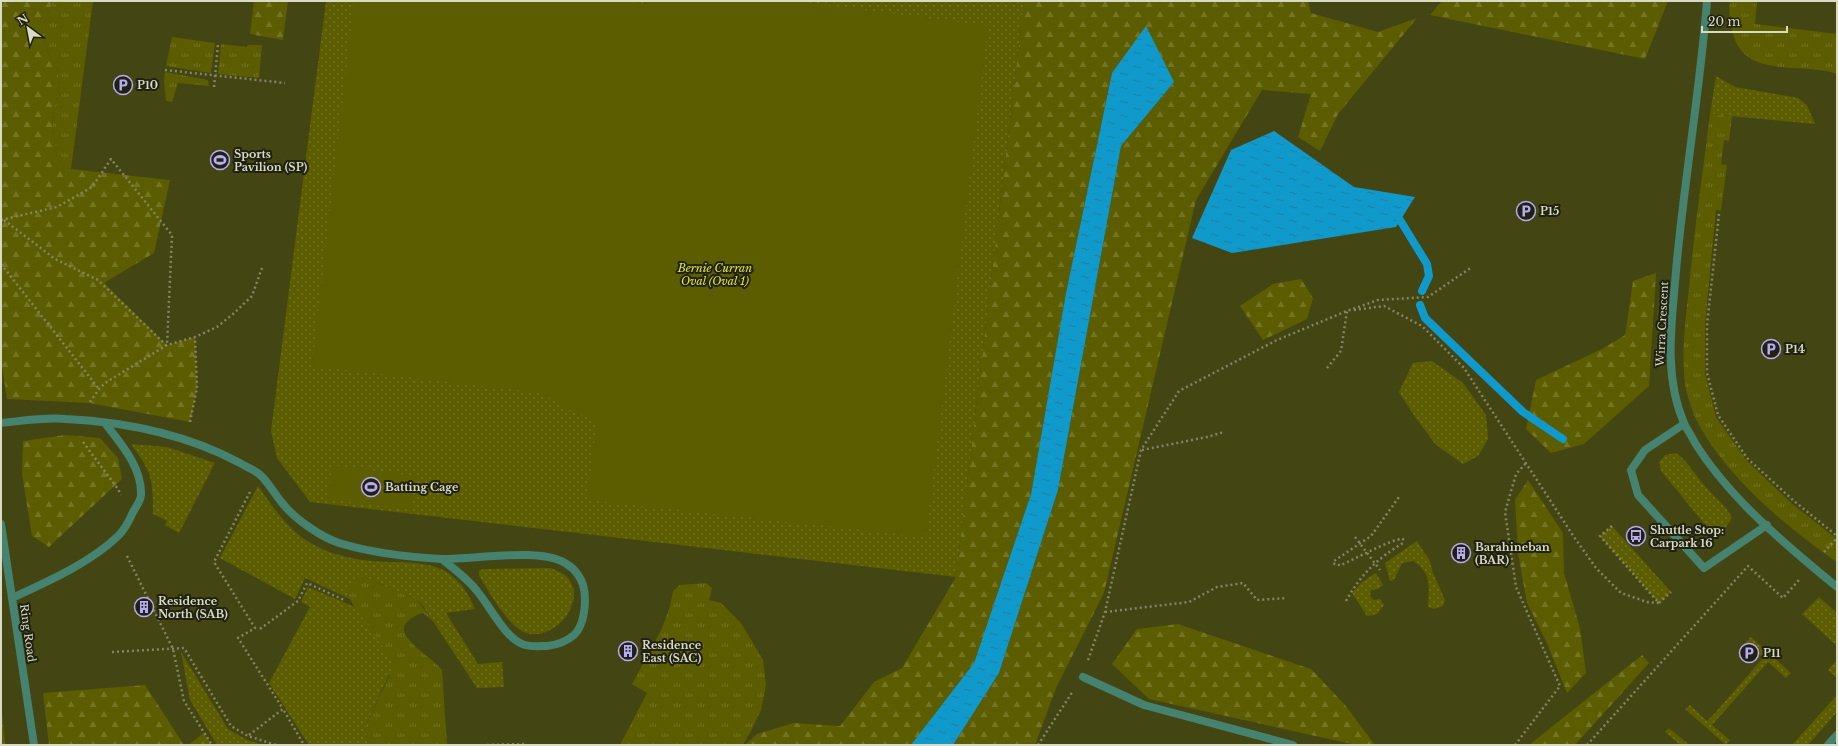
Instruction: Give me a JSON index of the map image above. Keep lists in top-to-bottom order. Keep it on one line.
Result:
{"streets":{"street":["Wirra Crescent","Ring Road"]},"parks":["Bernie Curran Oval (Oval 1)"],"places":{"parking":["P10","P15","P14","P11"],"sports":["Sports Pavilion (SP)","Batting Cage"],"bus stop":["Shuttle Stop: Carpark 16"],"building":["Barahineban (BAR)","Residence North (SAB)","Residence East (SAC)"]},"scale_bar":"20 m","north":"top left"}
